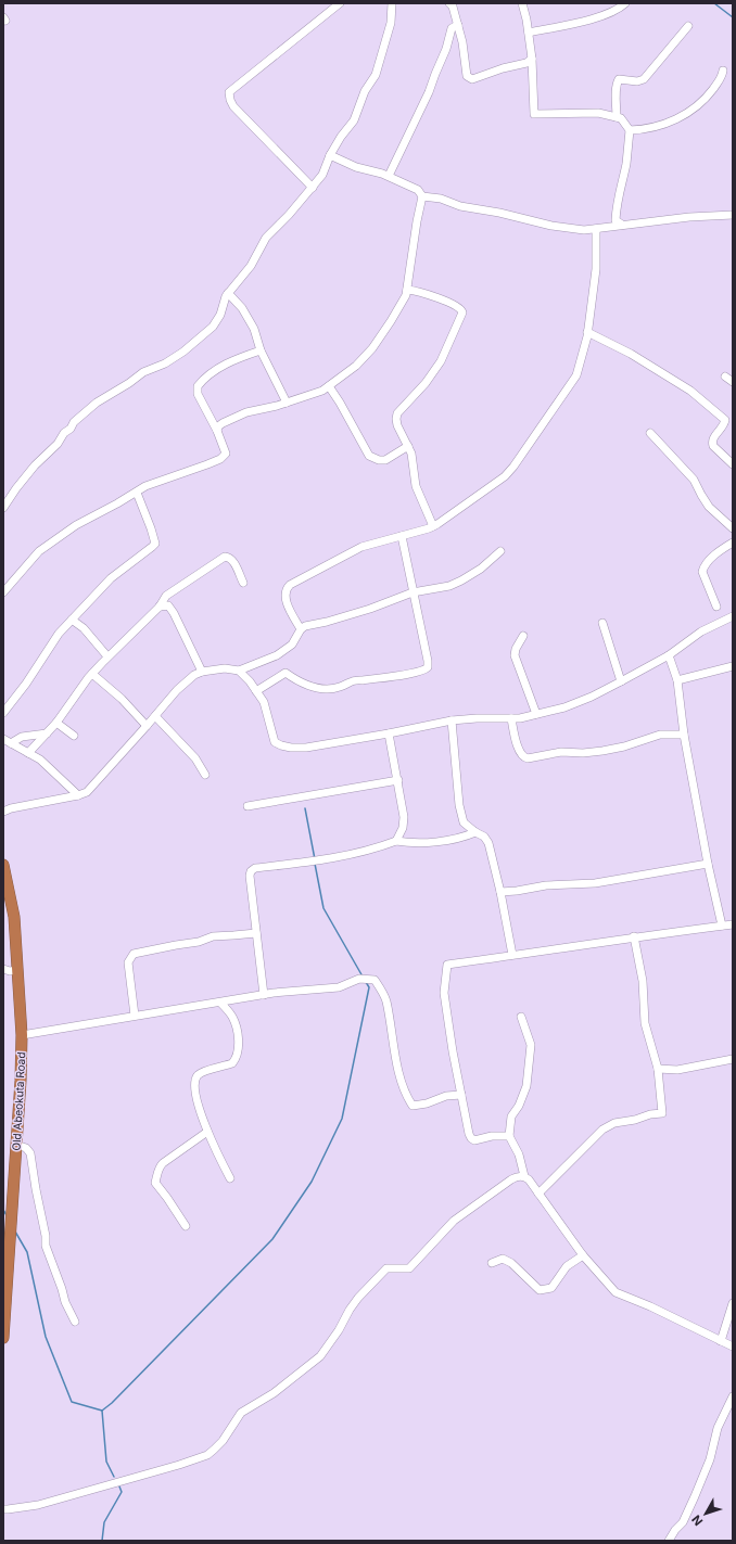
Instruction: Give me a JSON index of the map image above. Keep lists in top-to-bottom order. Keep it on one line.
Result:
{"streets":{"highway":["Old Abeokuta Road"]},"north":"bottom left"}
